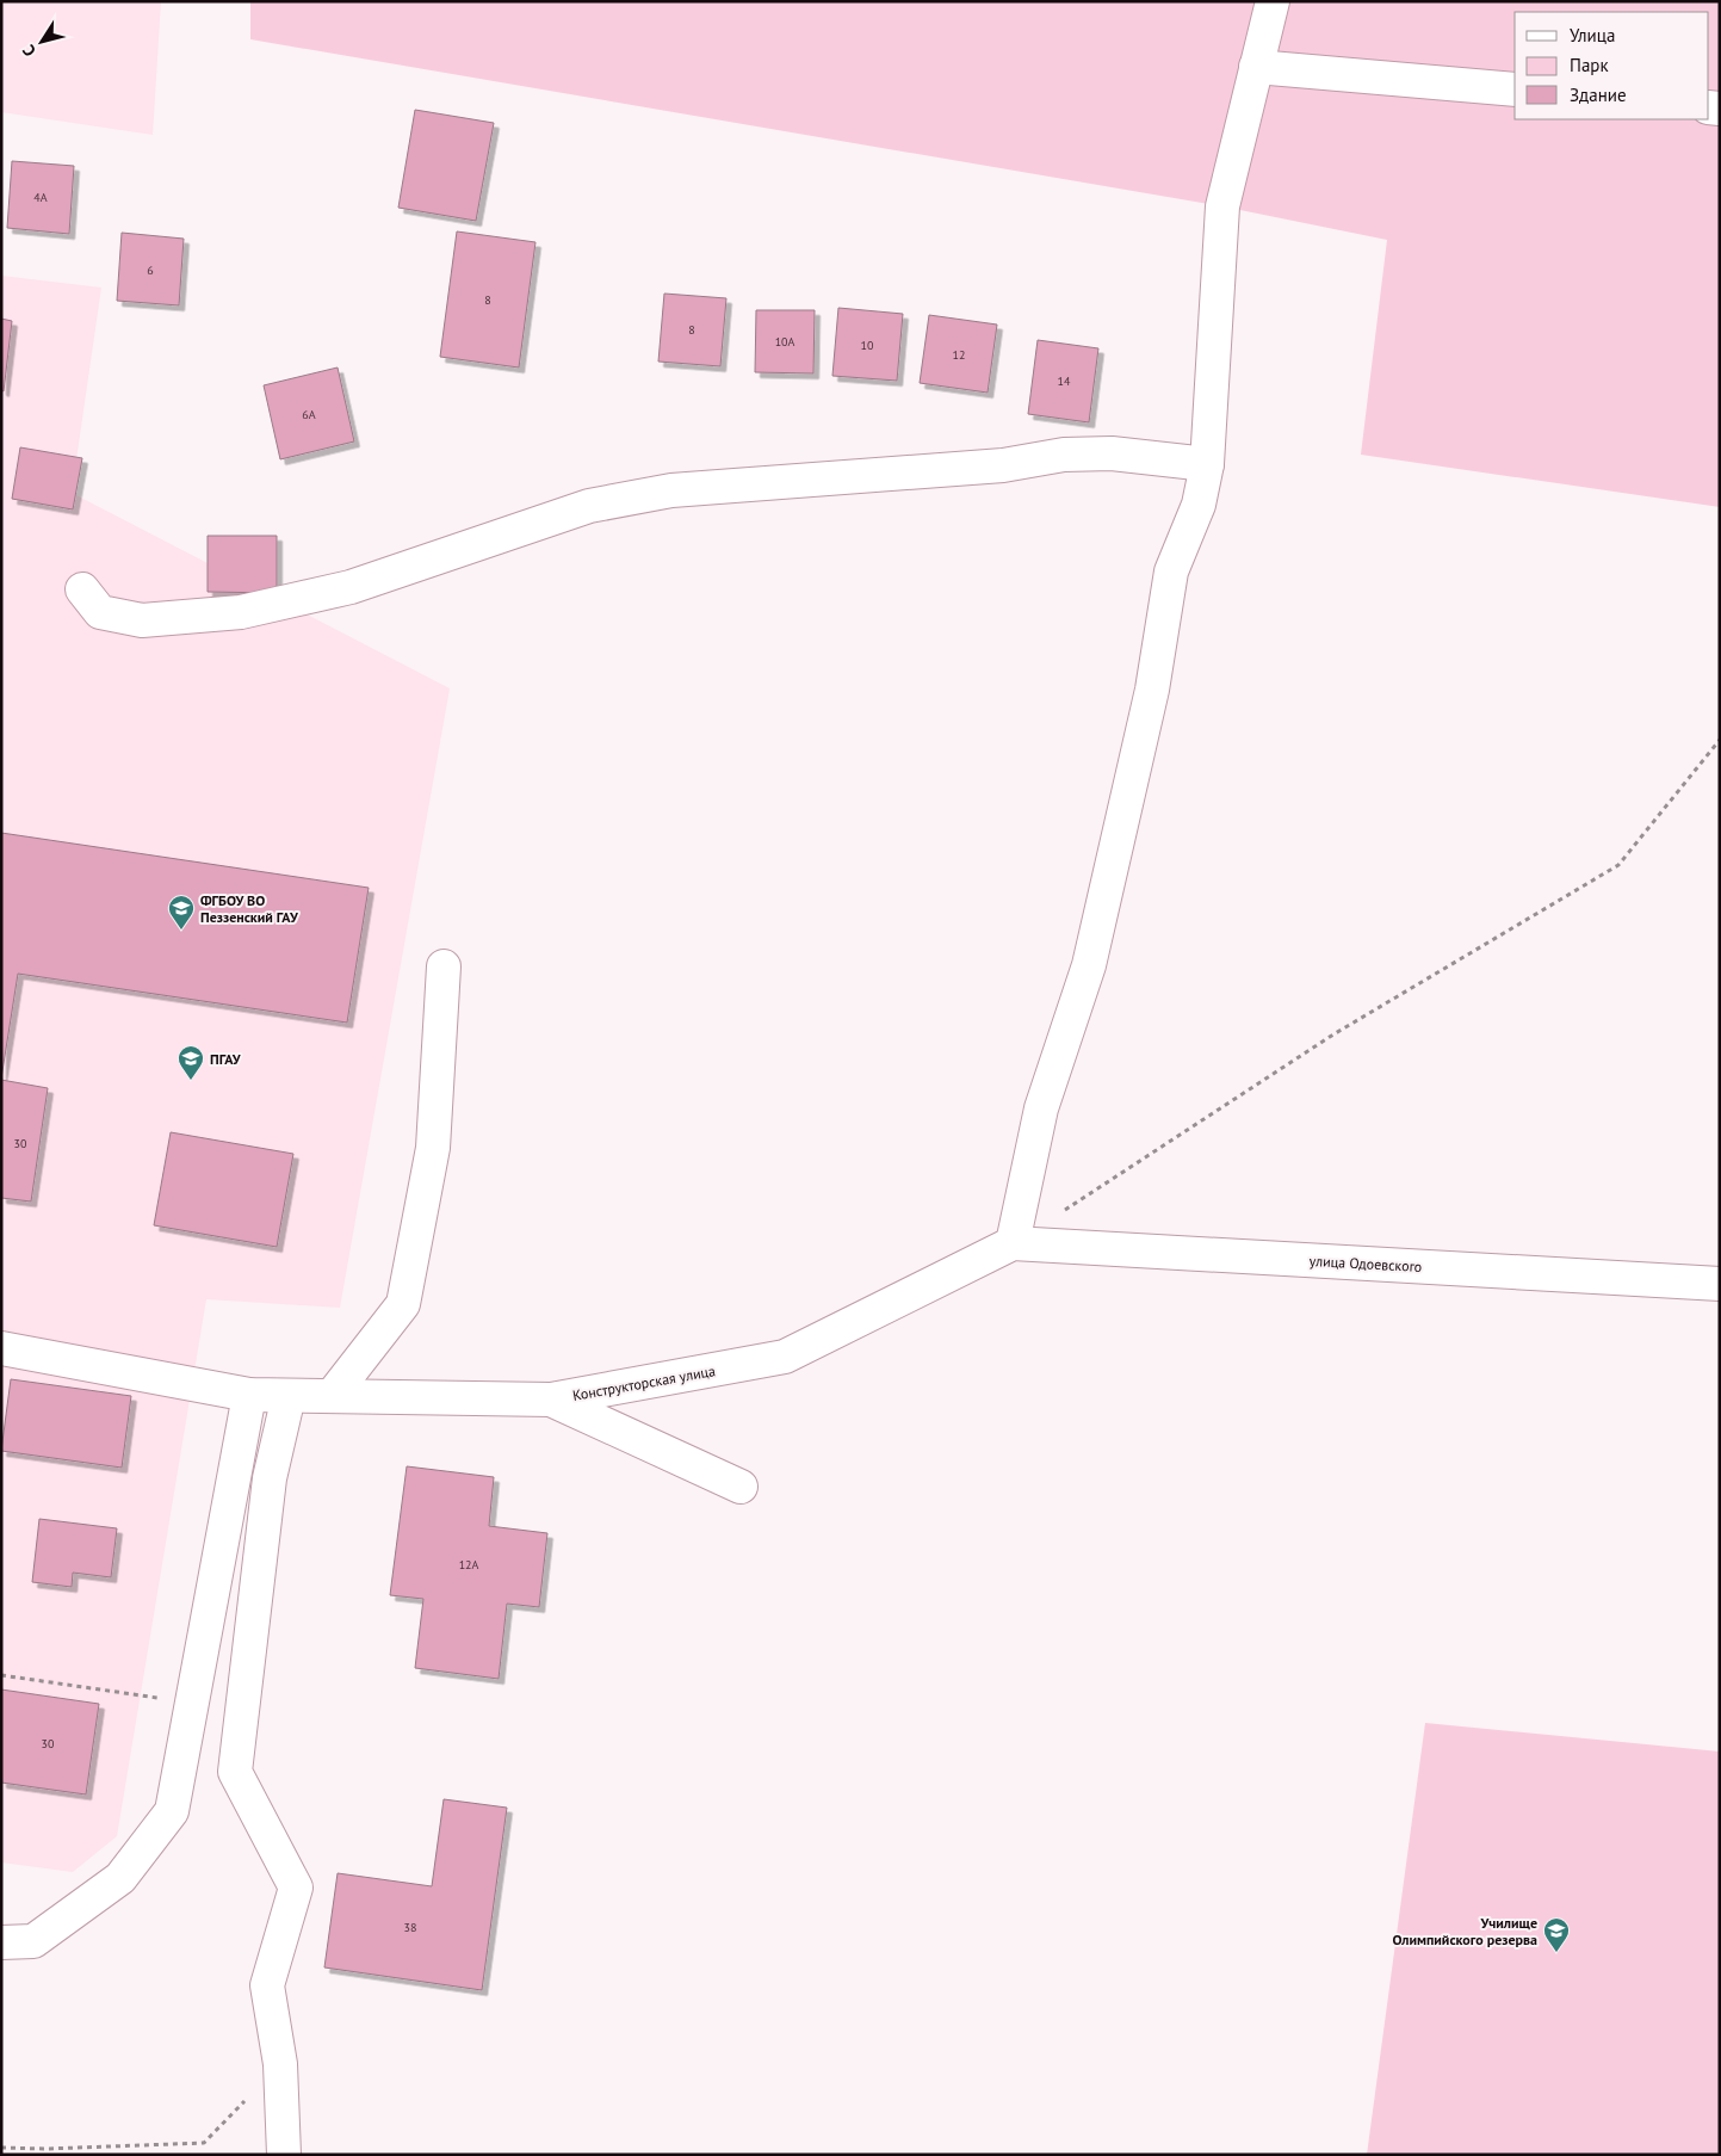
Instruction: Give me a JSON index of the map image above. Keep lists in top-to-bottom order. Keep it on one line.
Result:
{"streets":{"street":["улица Одоевского","Конструкторская улица"]},"crossings":[["улица Одоевского","Конструкторская улица"]],"places":{"school or university":["ФГБОУ ВО Пеззенский ГАУ","ПГАУ","Училище Олимпийского резерва"]},"house_numbers":["4А","6","8","8","10А","10","12","14","6А","30","12А","30","38"],"legend":["Улица","Парк","Здание"],"north":"bottom left"}
